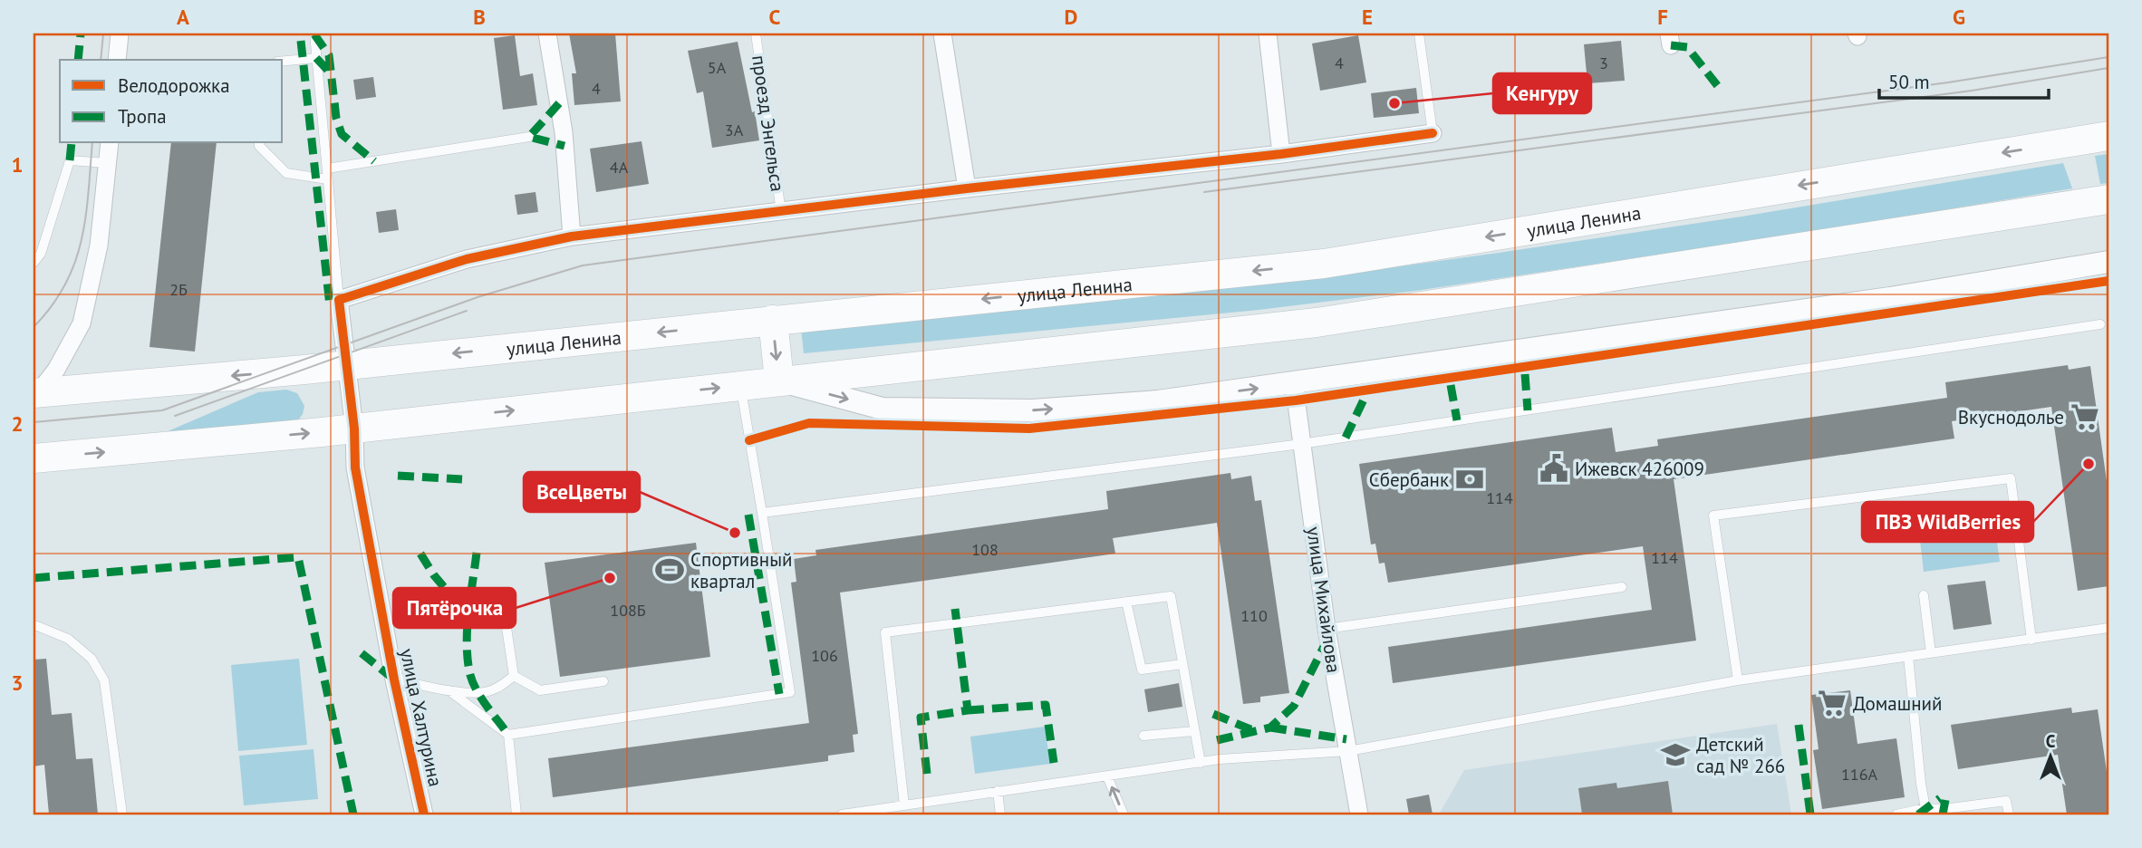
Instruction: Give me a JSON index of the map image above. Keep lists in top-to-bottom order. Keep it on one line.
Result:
{"streets":{"main road":["улица Ленина"],"street":["улица Михайлова","улица Халтурина"],"lane":["проезд Энгельса"]},"crossings":[["улица Ленина","улица Халтурина"]],"places":{"other":["Кенгуру","ПВЗ WildBerries","ВсеЦветы","Пятёрочка"],"supermarket":["Вкуснодолье","Домашний"],"public building":["Ижевск 426009"],"bank":["Сбербанк"],"sports":["Спортивный квартал"],"school or university":["Детский сад № 266"]},"house_numbers":["4","3","5А","4","3А","4А","2Б","114","108","114","108Б","110","106","116А"],"legend":["Велодорожка","Тропа"],"scale_bar":"50 m","north":"top","grid":{"columns":["A","B","C","D","E","F","G"],"rows":["1","2","3"]}}
